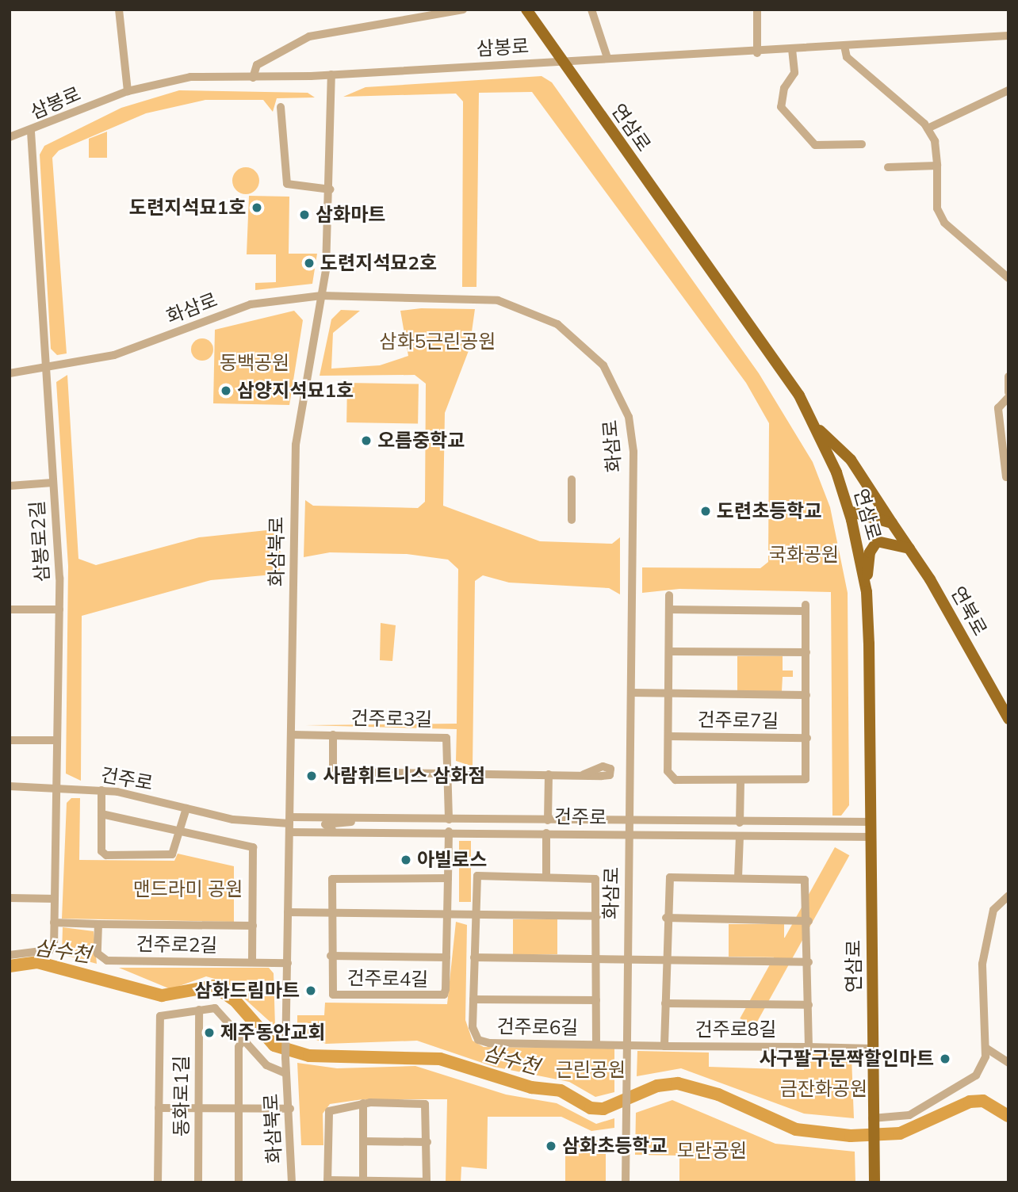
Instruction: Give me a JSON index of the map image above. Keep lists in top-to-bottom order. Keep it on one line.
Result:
{"streets":{"main road":["연삼로","연북로"],"street":["삼봉로","화삼로","삼봉로2길","화삼북로","건주로3길","건주로7길","건주로","건주로2길","건주로4길","건주로6길","건주로8길","동화로1길"]},"crossings":[["삼봉로","연삼로"],["삼봉로","삼봉로2길"],["삼봉로","화삼북로"],["연삼로","연북로"],["연삼로","건주로"],["연삼로","건주로8길"],["화삼로","삼봉로2길"],["화삼로","화삼북로"],["화삼로","건주로"],["화삼로","건주로8길"],["삼봉로2길","건주로"],["삼봉로2길","건주로2길"],["화삼북로","건주로3길"],["화삼북로","건주로"],["화삼북로","건주로2길"],["건주로3길","건주로"],["건주로","건주로4길"],["건주로6길","건주로8길"]],"water":["삼수천"],"parks":["삼화5근린공원","동백공원","국화공원","맨드라미 공원","근린공원","금잔화공원","모란공원"],"places":["도련지석묘1호","삼화마트","도련지석묘2호","삼양지석묘1호","오름중학교","도련초등학교","사람휘트니스 삼화점","아빌로스","삼화드림마트","제주동안교회","사구팔구문짝할인마트","삼화초등학교"]}
